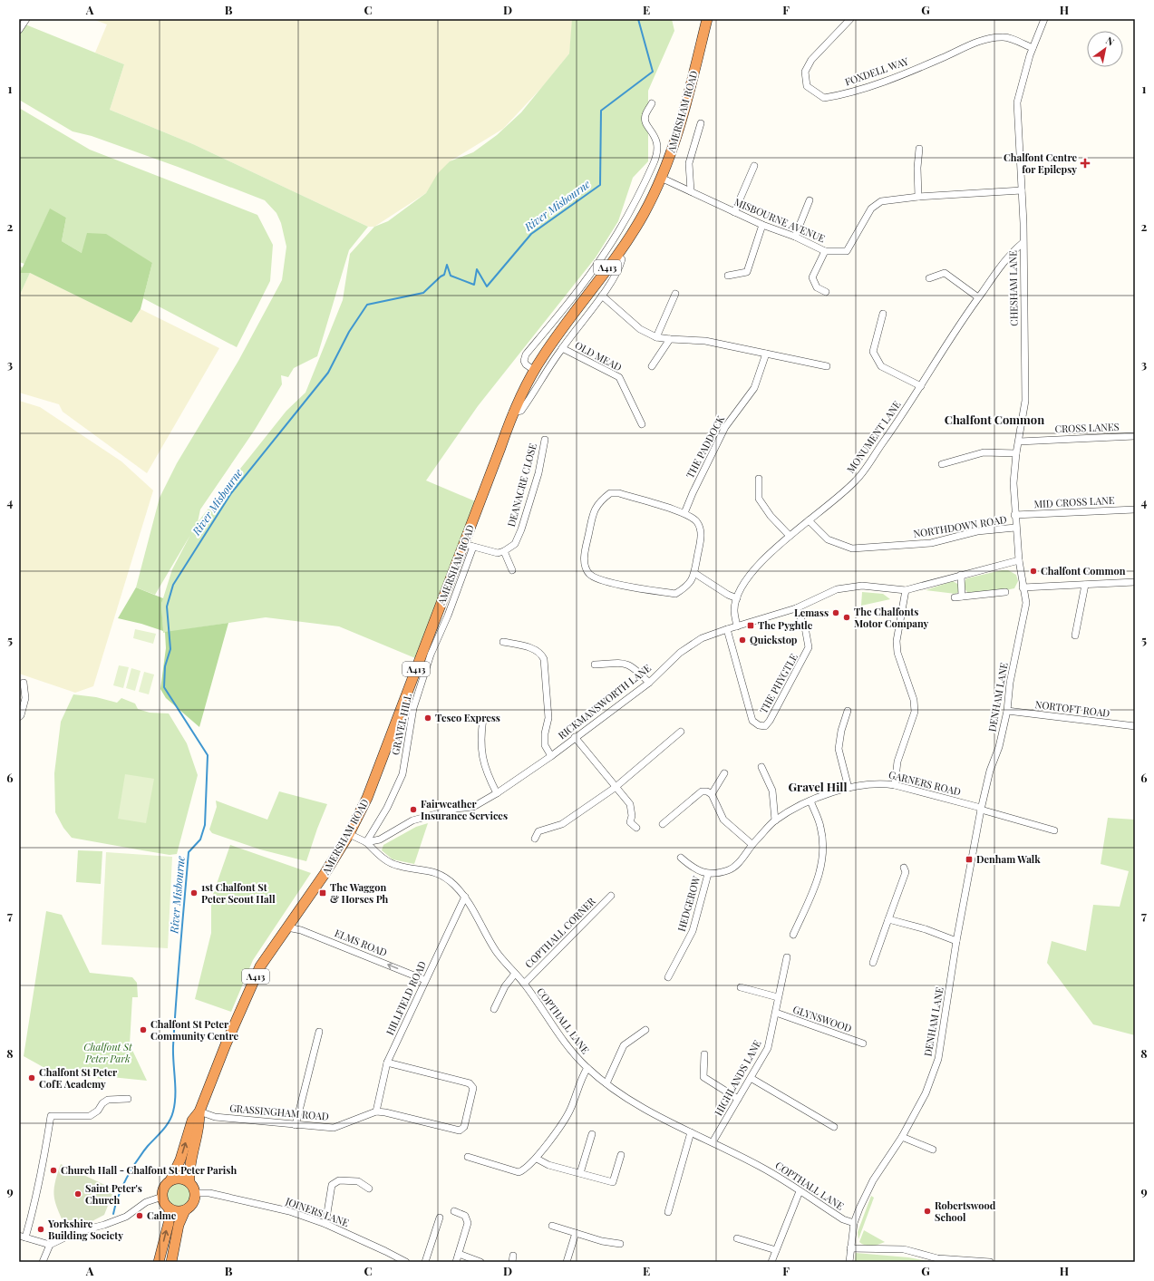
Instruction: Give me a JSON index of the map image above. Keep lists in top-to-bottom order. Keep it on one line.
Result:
{"streets":{"highway":["AMERSHAM ROAD","A413"],"street":["FOXDELL WAY","MISBOURNE AVENUE","CHESHAM LANE","OLD MEAD","CROSS LANES","MONUMENT LANE","THE PADDOCK","DEANACRE CLOSE","MID CROSS LANE","NORTHDOWN ROAD","THE PHYGTLE","DENHAM LANE","RICKMANSWORTH LANE","NORTOFT ROAD","GRAVEL HILL","GARNERS ROAD","HEDGEROW","COPTHALL CORNER","ELMS ROAD","HILLFIELD ROAD","GLYNSWOOD","COPTHALL LANE","HIGHLANDS LANE","GRASSINGHAM ROAD","JOINERS LANE"]},"crossings":[["FOXDELL WAY","CHESHAM LANE"],["AMERSHAM ROAD","MISBOURNE AVENUE"],["AMERSHAM ROAD","A413"],["AMERSHAM ROAD","GRAVEL HILL"],["AMERSHAM ROAD","ELMS ROAD"],["AMERSHAM ROAD","GRASSINGHAM ROAD"],["AMERSHAM ROAD","JOINERS LANE"],["MISBOURNE AVENUE","CHESHAM LANE"],["A413","JOINERS LANE"],["CHESHAM LANE","CROSS LANES"],["CHESHAM LANE","MONUMENT LANE"],["CHESHAM LANE","MID CROSS LANE"],["CHESHAM LANE","NORTHDOWN ROAD"],["CHESHAM LANE","RICKMANSWORTH LANE"],["MONUMENT LANE","NORTHDOWN ROAD"],["MONUMENT LANE","RICKMANSWORTH LANE"],["THE PHYGTLE","RICKMANSWORTH LANE"],["DENHAM LANE","NORTOFT ROAD"],["DENHAM LANE","GARNERS ROAD"],["DENHAM LANE","COPTHALL LANE"],["RICKMANSWORTH LANE","GRAVEL HILL"],["RICKMANSWORTH LANE","COPTHALL LANE"],["GRAVEL HILL","COPTHALL LANE"],["GARNERS ROAD","HEDGEROW"],["COPTHALL CORNER","COPTHALL LANE"],["ELMS ROAD","HILLFIELD ROAD"],["HILLFIELD ROAD","COPTHALL LANE"],["HILLFIELD ROAD","GRASSINGHAM ROAD"],["GLYNSWOOD","HIGHLANDS LANE"],["COPTHALL LANE","HIGHLANDS LANE"]],"one_way":["ELMS ROAD"],"districts":["Chalfont Common","Gravel Hill"],"water":["River Misbourne"],"parks":["Chalfont St Peter Park"],"places":{"health":["Chalfont Centre for Epilepsy"],"other":["Chalfont Common","Lemass","The Chalfonts Motor Company","Quickstop","Tesco Express","Fairweather Insurance Services","1st Chalfont St Peter Scout Hall","Chalfont St Peter Community Centre","Chalfont St Peter CofE Academy","Church Hall - Chalfont St Peter Parish","Saint Peter's Church","Robertswood School","Calme","Yorkshire Building Society"],"transit":["The Pyghtle","Denham Walk","The Waggon & Horses Ph"]},"north":"top right","grid":{"columns":["A","B","C","D","E","F","G","H"],"rows":["1","2","3","4","5","6","7","8","9"]}}
